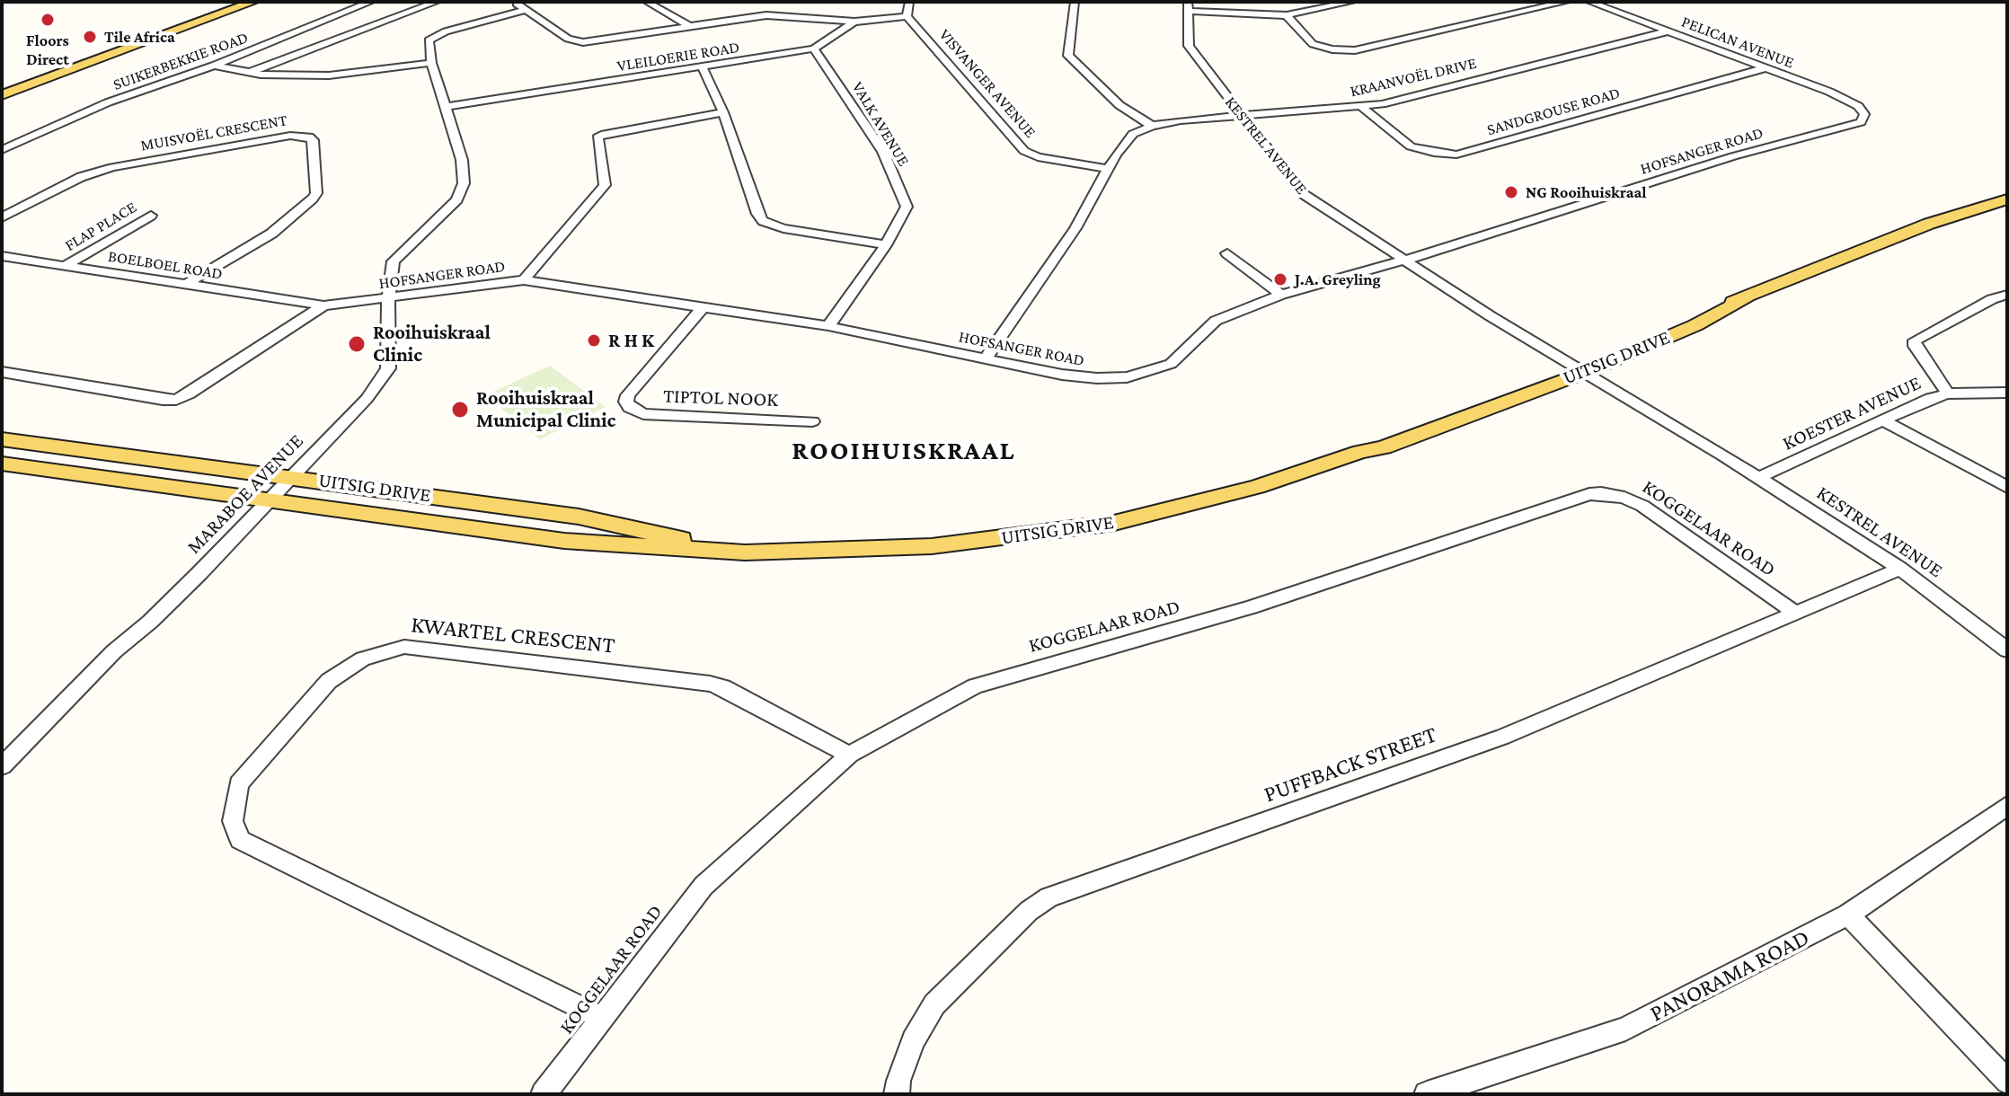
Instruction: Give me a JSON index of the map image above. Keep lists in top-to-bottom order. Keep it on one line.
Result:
{"streets":{"main road":["UITSIG DRIVE"],"street":["PELICAN AVENUE","VLEILOERIE ROAD","SUIKERBEKKIE ROAD","KRAANVOËL DRIVE","VISVANGER AVENUE","SANDGROUSE ROAD","VALK AVENUE","MUISVOËL CRESCENT","KESTREL AVENUE","HOFSANGER ROAD","FLAP PLACE","BOELBOEL ROAD","TIPTOL NOOK","KOESTER AVENUE","MARABOE AVENUE","KOGGELAAR ROAD","KWARTEL CRESCENT","PUFFBACK STREET","PANORAMA ROAD"]},"crossings":[["PELICAN AVENUE","KRAANVOËL DRIVE"],["PELICAN AVENUE","SANDGROUSE ROAD"],["PELICAN AVENUE","HOFSANGER ROAD"],["VLEILOERIE ROAD","VISVANGER AVENUE"],["VLEILOERIE ROAD","VALK AVENUE"],["VLEILOERIE ROAD","MARABOE AVENUE"],["KRAANVOËL DRIVE","VISVANGER AVENUE"],["KRAANVOËL DRIVE","SANDGROUSE ROAD"],["KRAANVOËL DRIVE","KESTREL AVENUE"],["KRAANVOËL DRIVE","HOFSANGER ROAD"],["VALK AVENUE","HOFSANGER ROAD"],["MUISVOËL CRESCENT","BOELBOEL ROAD"],["KESTREL AVENUE","HOFSANGER ROAD"],["KESTREL AVENUE","UITSIG DRIVE"],["KESTREL AVENUE","KOESTER AVENUE"],["KESTREL AVENUE","PUFFBACK STREET"],["HOFSANGER ROAD","BOELBOEL ROAD"],["HOFSANGER ROAD","TIPTOL NOOK"],["HOFSANGER ROAD","MARABOE AVENUE"],["FLAP PLACE","BOELBOEL ROAD"],["UITSIG DRIVE","MARABOE AVENUE"],["KOGGELAAR ROAD","KWARTEL CRESCENT"],["KOGGELAAR ROAD","PUFFBACK STREET"]],"districts":["ROOIHUISKRAAL"],"places":["Floors Direct","Tile Africa","NG Rooihuiskraal","J.A. Greyling","R H K","Rooihuiskraal Clinic","Rooihuiskraal Municipal Clinic"]}
